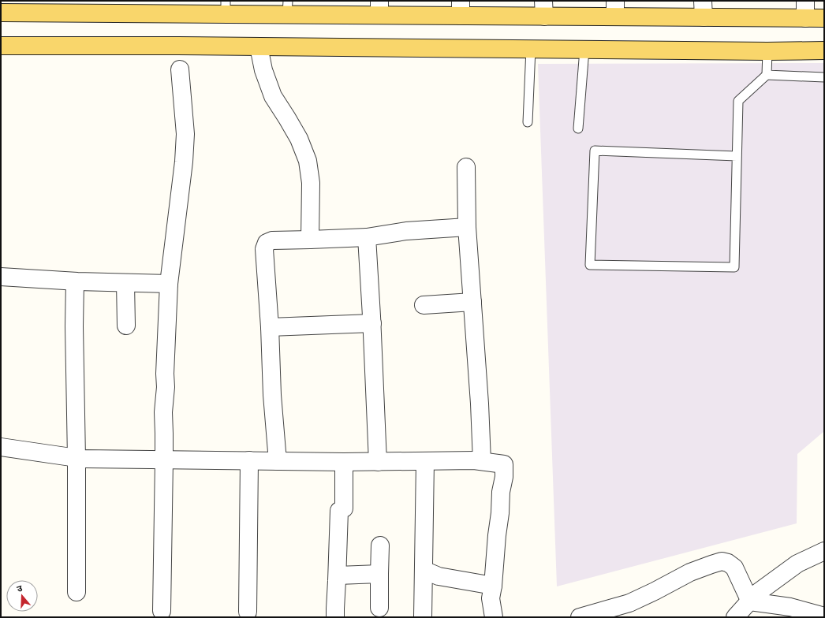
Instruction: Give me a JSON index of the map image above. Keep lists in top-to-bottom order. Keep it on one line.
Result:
{"north":"top"}
